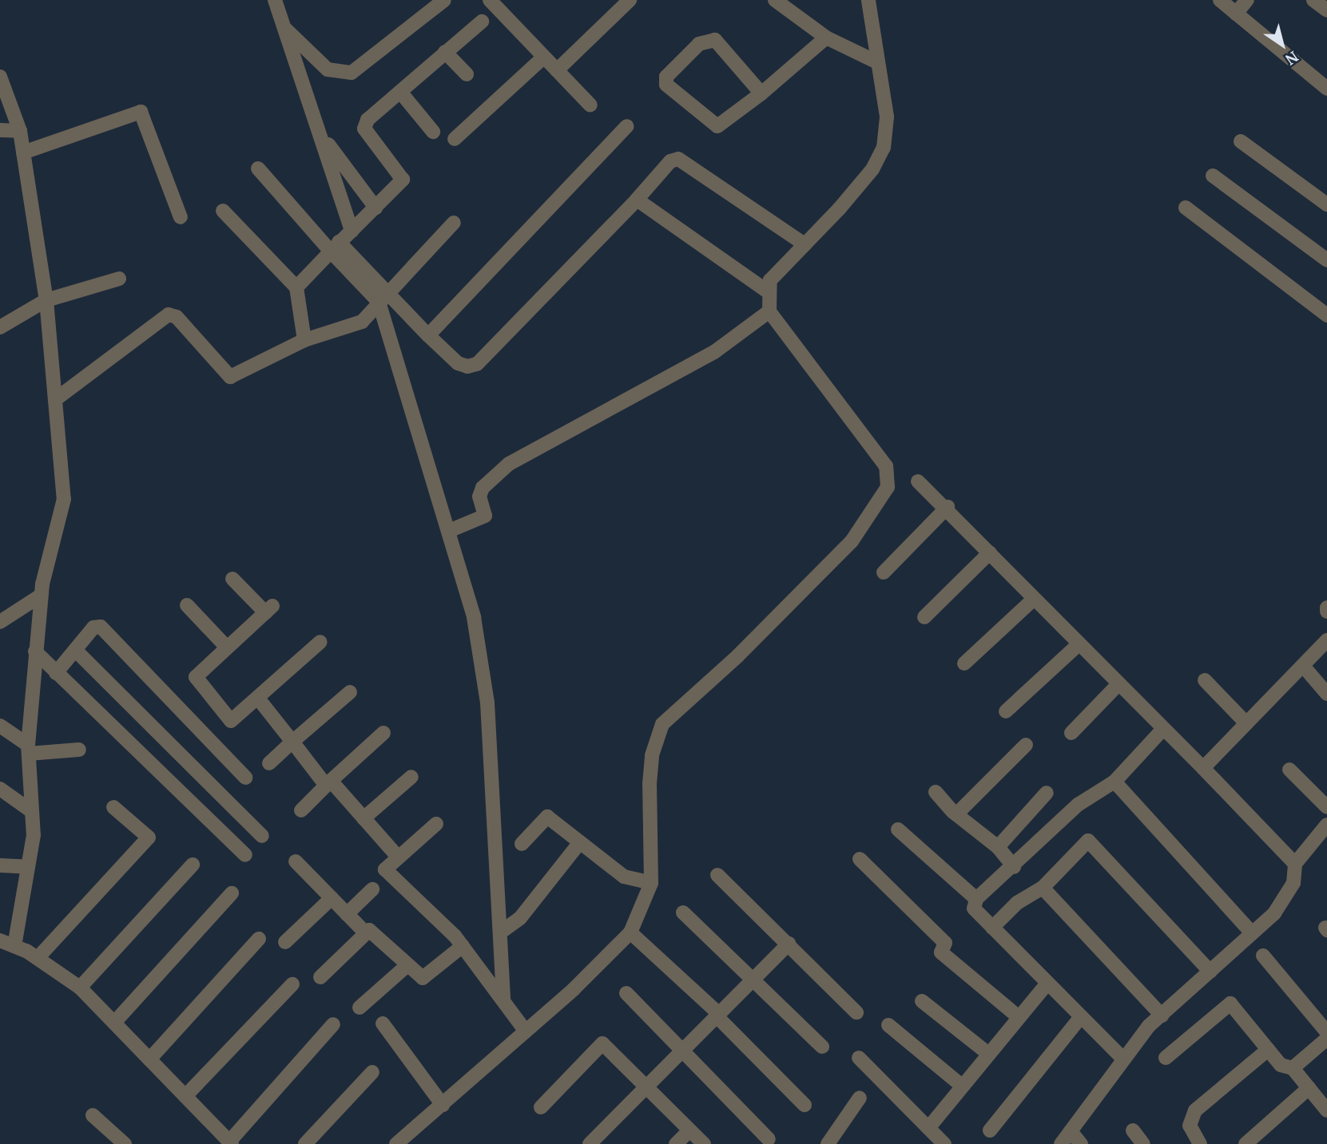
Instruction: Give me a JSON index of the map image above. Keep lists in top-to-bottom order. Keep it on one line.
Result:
{"north":"bottom right"}
